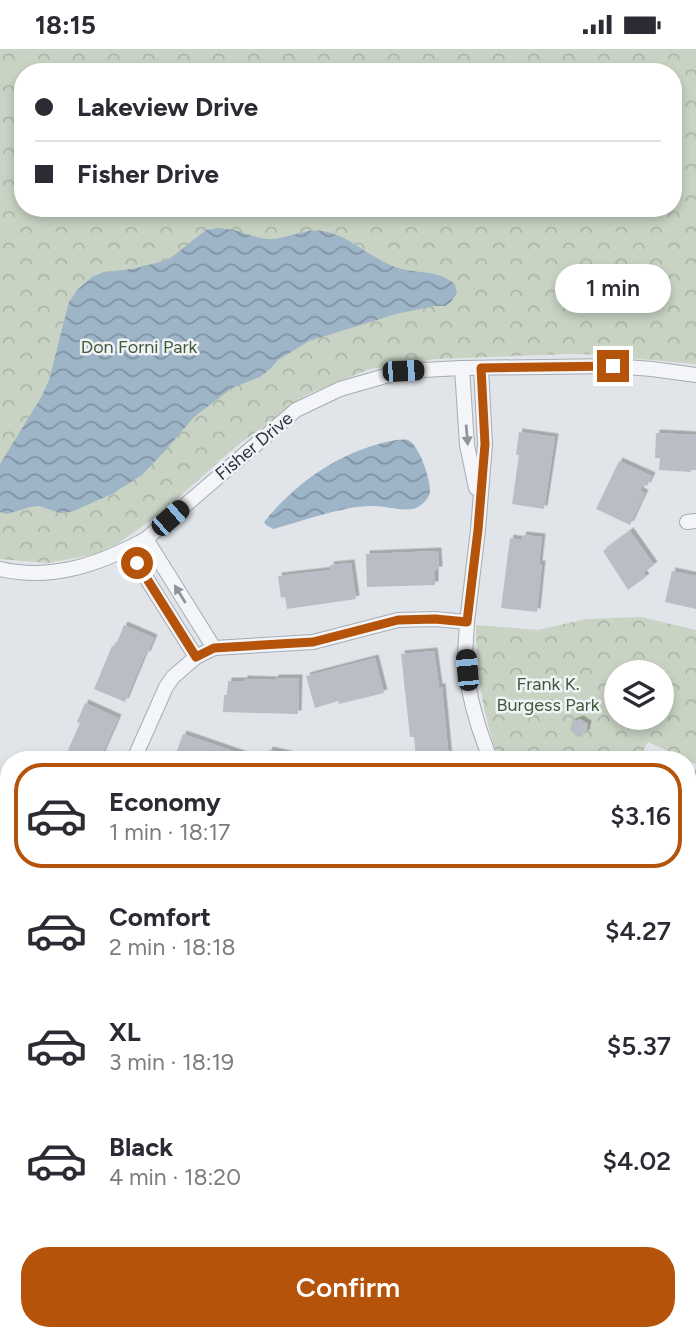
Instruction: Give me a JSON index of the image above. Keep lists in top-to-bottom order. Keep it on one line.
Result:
{"streets":{"street":["Fisher Drive"]},"parks":["Don Forni Park","Frank K. Burgess Park"],"page":{"status":"18:15","banner":["Lakeview Drive","Fisher Drive"],"bubble":"1 min","list":[{"name":"Economy","note":"1 min · 18:17","value":"$3.16"},{"name":"Comfort","note":"2 min · 18:18","value":"$4.27"},{"name":"XL","note":"3 min · 18:19","value":"$5.37"},{"name":"Black","note":"4 min · 18:20","value":"$4.02"}],"buttons":"Confirm"}}
